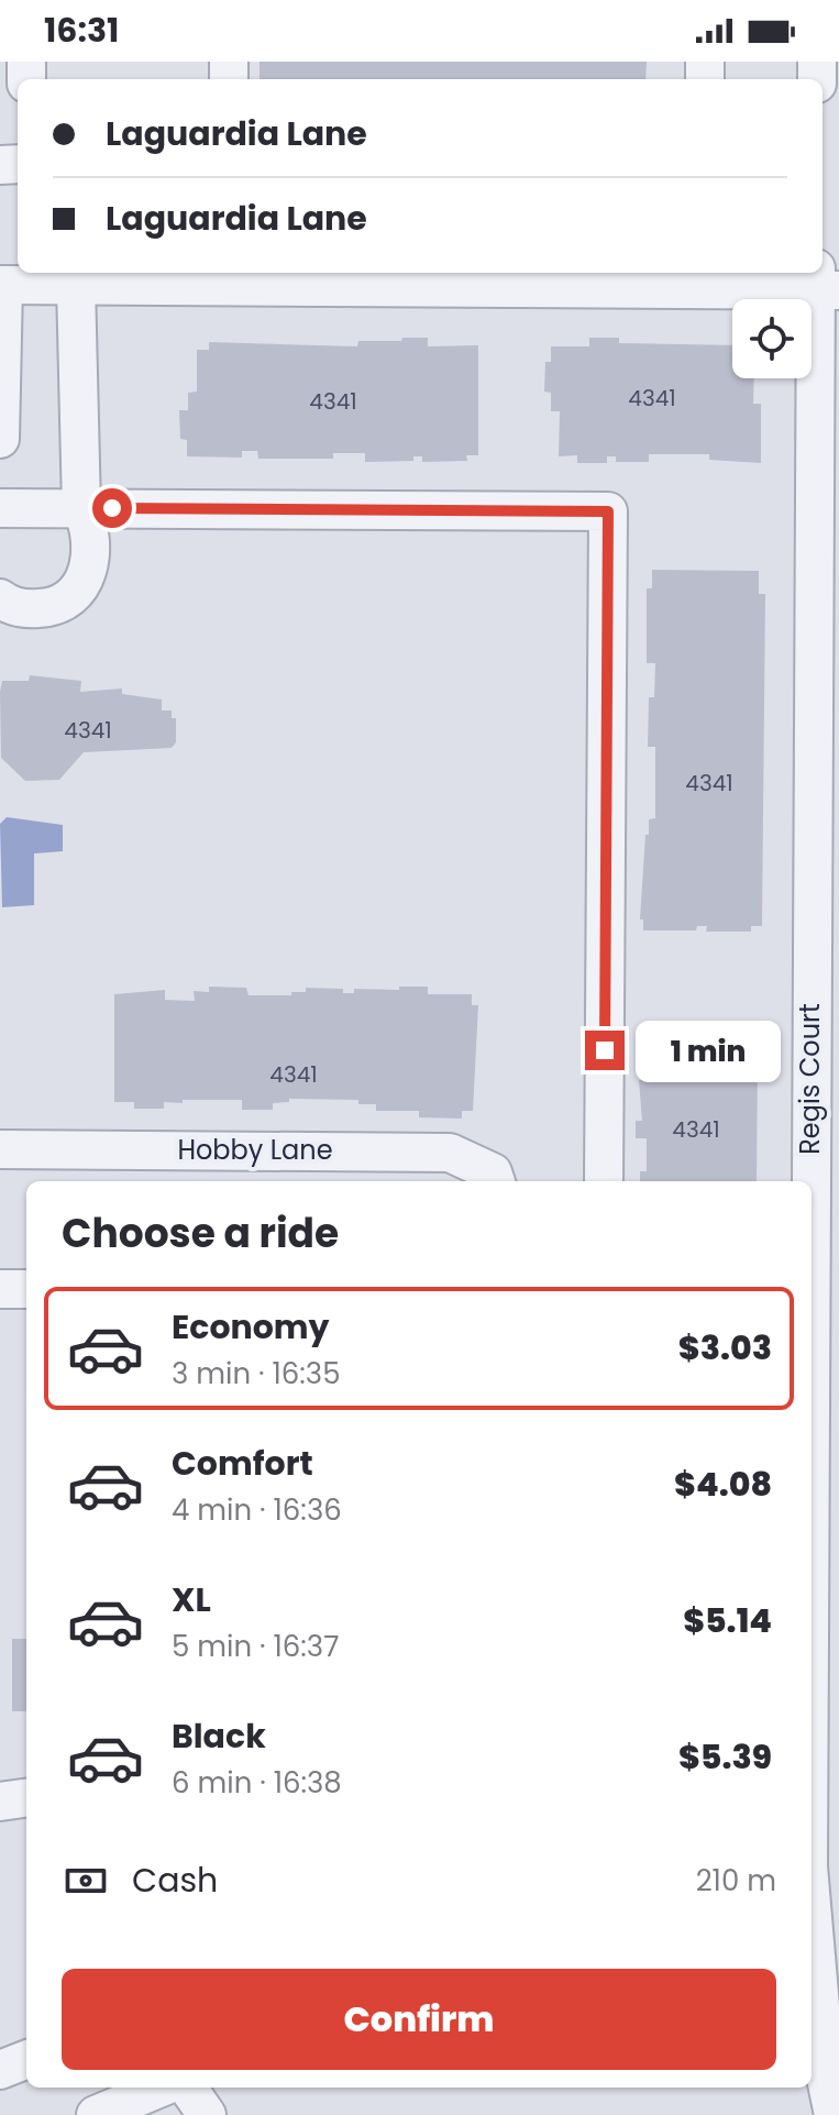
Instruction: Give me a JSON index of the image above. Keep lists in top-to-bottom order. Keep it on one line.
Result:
{"streets":{"street":["Regis Court","Hobby Lane"]},"house_numbers":["4341","4341","4341","4341","4341","4341"],"page":{"status":"16:31","banner":["Laguardia Lane","Laguardia Lane"],"bubble":"1 min","heading":"Choose a ride","list":[{"name":"Economy","note":"3 min · 16:35","value":"$3.03"},{"name":"Comfort","note":"4 min · 16:36","value":"$4.08"},{"name":"XL","note":"5 min · 16:37","value":"$5.14"},{"name":"Black","note":"6 min · 16:38","value":"$5.39"}],"pay":["Cash","210 m"],"buttons":"Confirm"}}
